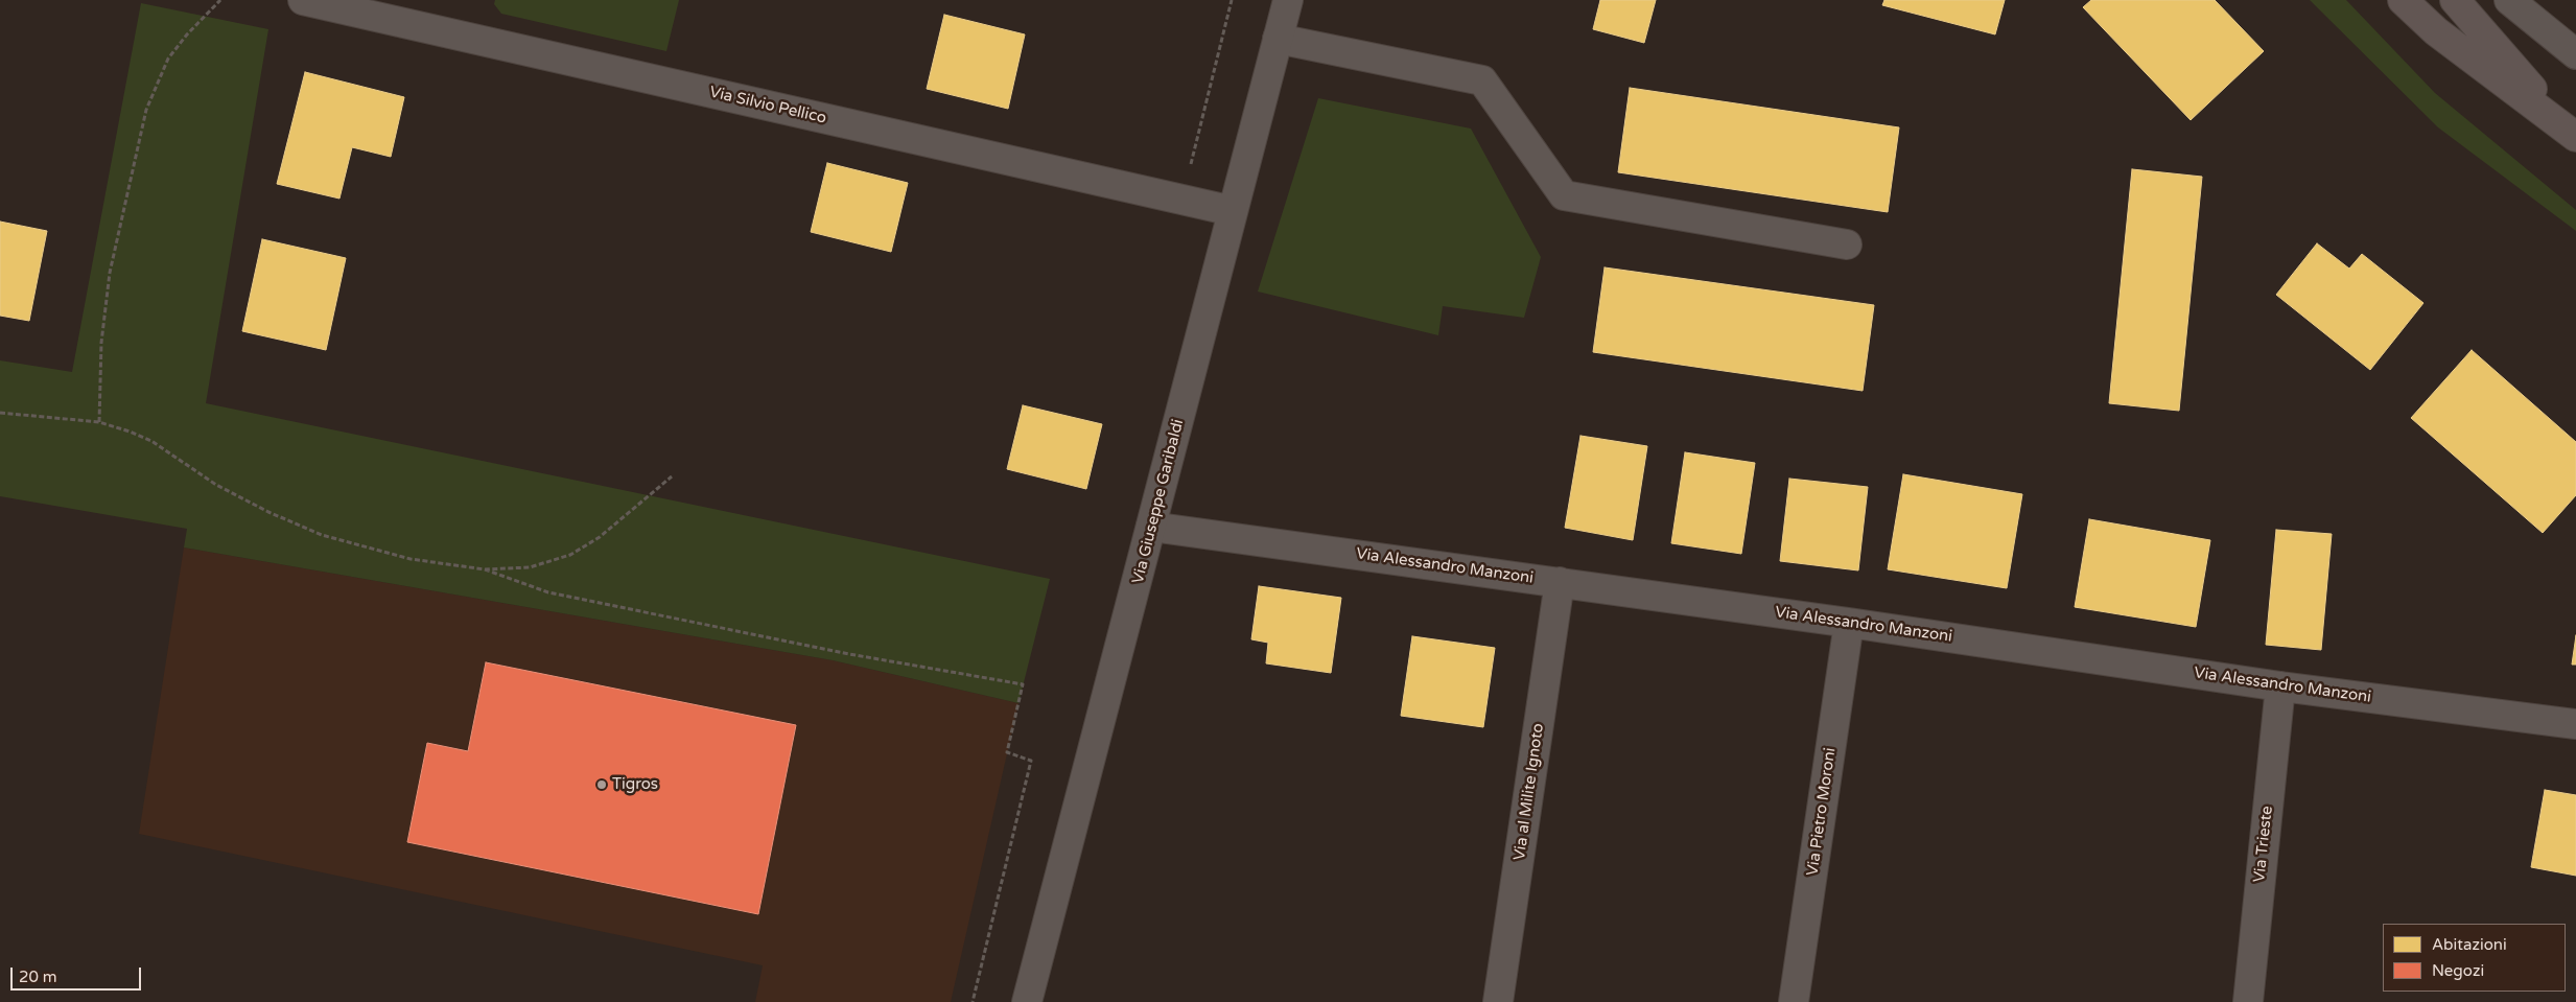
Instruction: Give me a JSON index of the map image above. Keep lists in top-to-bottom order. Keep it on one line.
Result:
{"streets":{"street":["Via Silvio Pellico","Via Giuseppe Garibaldi","Via Alessandro Manzoni","Via al Milite Ignoto","Via Pietro Moroni","Via Trieste"]},"crossings":[["Via Silvio Pellico","Via Giuseppe Garibaldi"],["Via Giuseppe Garibaldi","Via Alessandro Manzoni"],["Via Alessandro Manzoni","Via al Milite Ignoto"],["Via Alessandro Manzoni","Via Pietro Moroni"],["Via Alessandro Manzoni","Via Trieste"]],"places":["Tigros"],"legend":["Abitazioni","Negozi"],"scale_bar":"20 m"}
